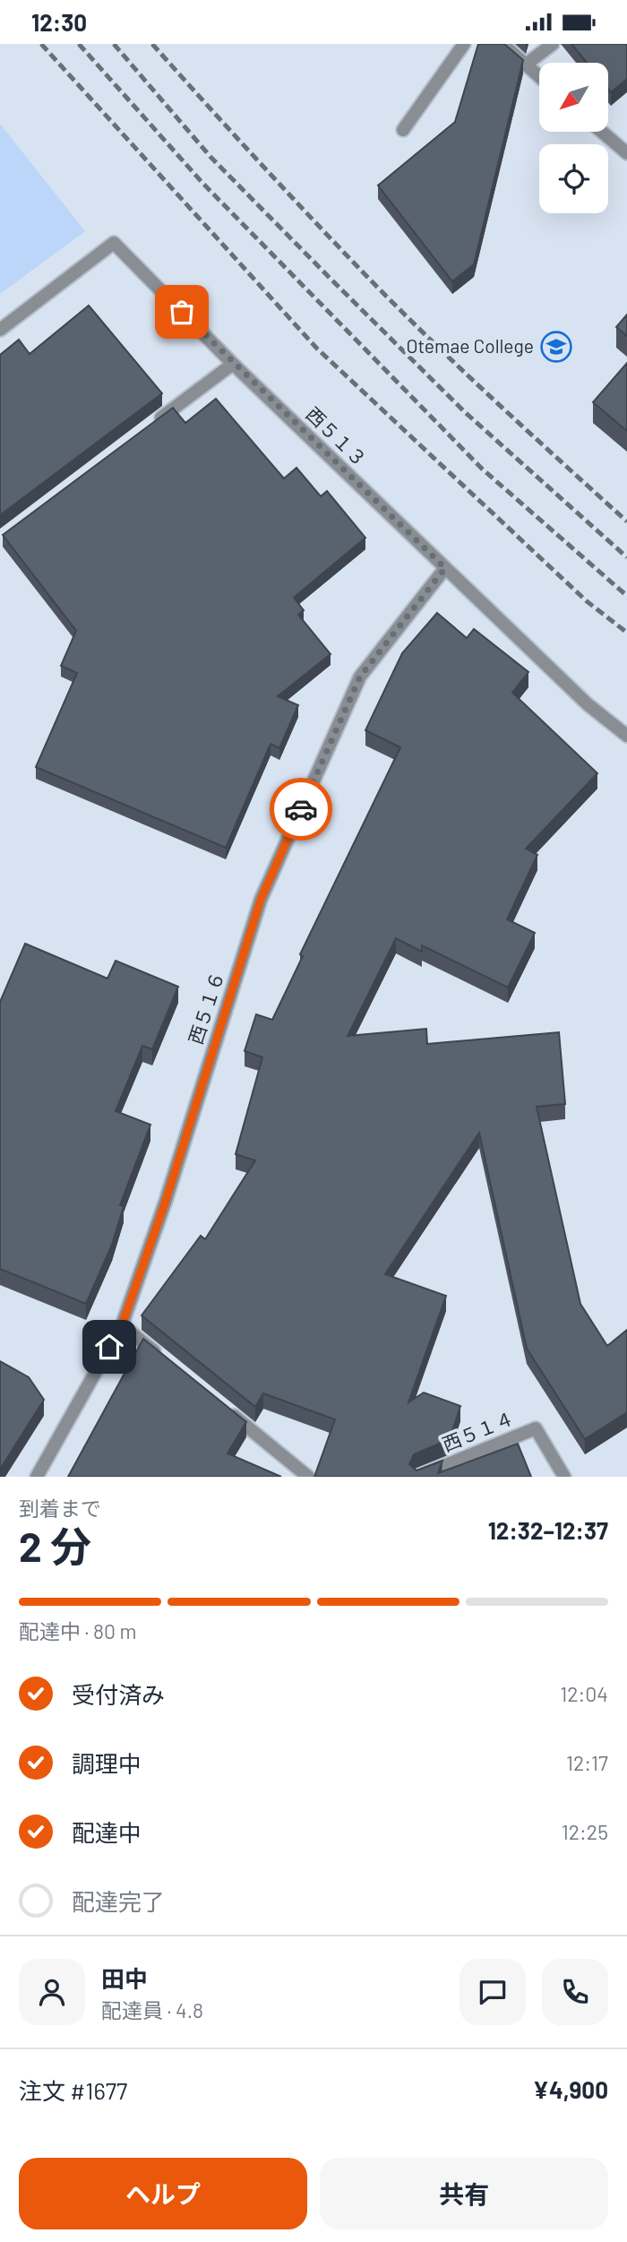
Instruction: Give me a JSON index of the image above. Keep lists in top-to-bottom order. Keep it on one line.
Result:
{"streets":{"street":["西５１３","西５１６","西５１４"]},"crossings":[["西５１３","西５１６"]],"places":{"school or university":["Otemae College"]},"north":"bottom left","page":{"status":"12:30","heading":["2 分","到着まで","12:32–12:37"],"panel":["田中","配達員 · 4.8","注文 #1677","¥4,900"],"bar":"配達中 · 80 m","list":[["受付済み","12:04"],["調理中","12:17"],["配達中","12:25"],"配達完了"],"buttons":["ヘルプ","共有"]}}
